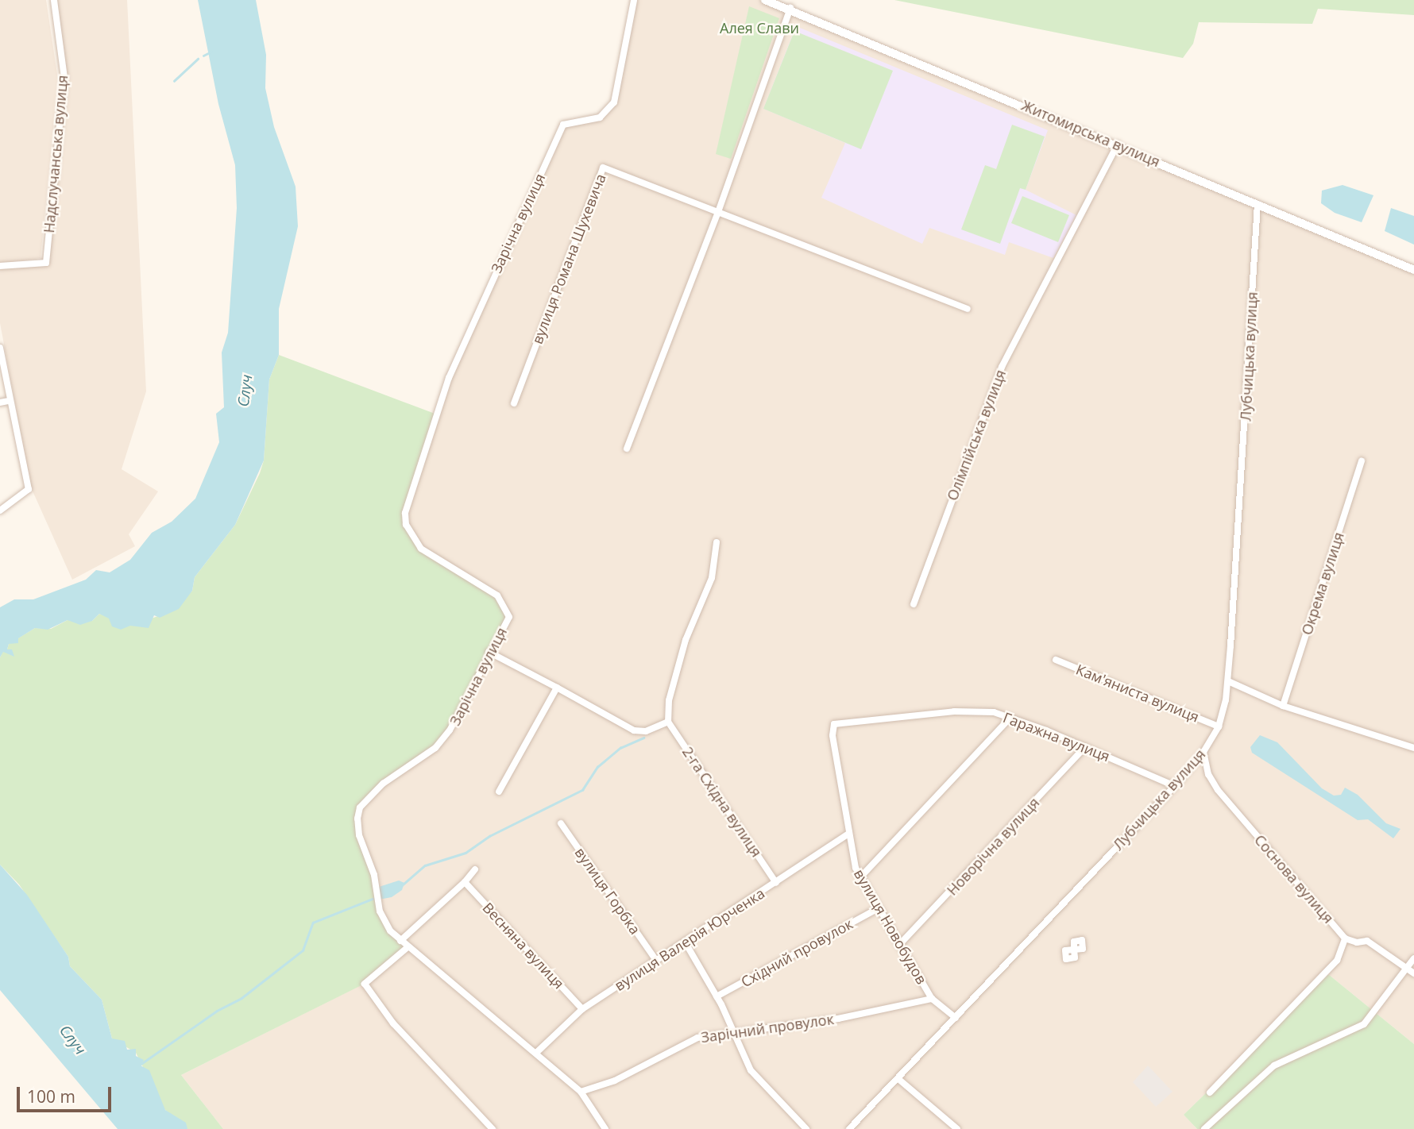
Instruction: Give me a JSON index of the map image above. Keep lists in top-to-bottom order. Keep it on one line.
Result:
{"streets":{"main road":["Житомирська вулиця"],"street":["Надслучанська вулиця","Зарічна вулиця","вулиця Романа Шухевича","Лубчицька вулиця","Олімпійська вулиця","Окрема вулиця","Кам'яниста вулиця","Гаражна вулиця","2-га Східна вулиця","Новорічна вулиця","Соснова вулиця","вулиця Горбка","вулиця Новобудов","вулиця Валерія Юрченка","Весняна вулиця","Східний провулок","Зарічний провулок"]},"crossings":[["Житомирська вулиця","Лубчицька вулиця"],["Житомирська вулиця","Олімпійська вулиця"],["Зарічна вулиця","вулиця Валерія Юрченка"],["Зарічна вулиця","Зарічний провулок"],["Лубчицька вулиця","Кам'яниста вулиця"],["Лубчицька вулиця","Гаражна вулиця"],["Лубчицька вулиця","Соснова вулиця"],["Лубчицька вулиця","вулиця Новобудов"],["Гаражна вулиця","Новорічна вулиця"],["Гаражна вулиця","вулиця Новобудов"],["2-га Східна вулиця","вулиця Валерія Юрченка"],["Новорічна вулиця","вулиця Новобудов"],["вулиця Горбка","вулиця Валерія Юрченка"],["вулиця Новобудов","вулиця Валерія Юрченка"],["вулиця Новобудов","Східний провулок"],["вулиця Новобудов","Зарічний провулок"],["вулиця Валерія Юрченка","Весняна вулиця"]],"water":["Случ"],"parks":["Алея Слави"],"scale_bar":"100 m"}
